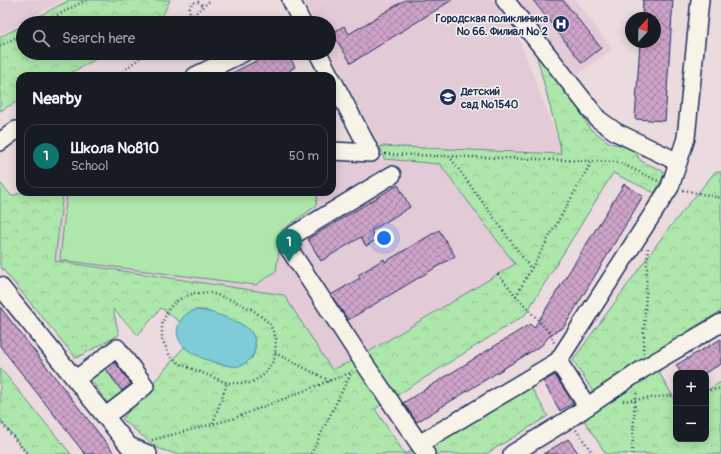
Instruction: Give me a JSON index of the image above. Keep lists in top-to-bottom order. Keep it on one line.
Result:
{"places":{"hospital":["Городская поликлиника № 66. Филиал № 2"],"school or university":["Детский сад №1540"]},"north":"top","page":{"search":"Search here","heading":"Nearby","list":[{"mark":"1","name":"Школа №810","note":"School","value":"50 m"}],"pins":"1","map_buttons":["+","−"]}}
